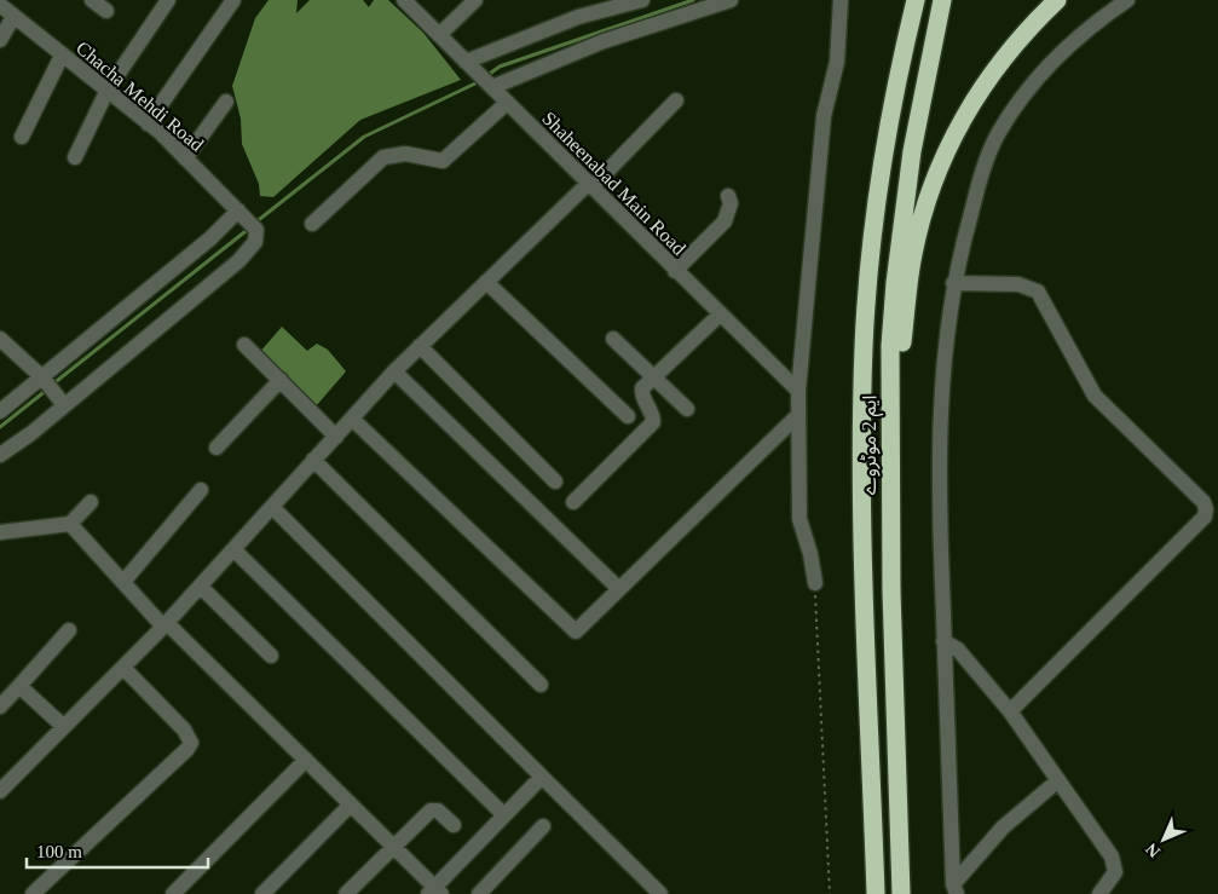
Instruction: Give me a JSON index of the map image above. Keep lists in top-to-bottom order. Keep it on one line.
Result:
{"streets":{"highway":["ایم 2 موٹروے"],"street":["Chacha Mehdi Road","Shaheenabad Main Road"]},"scale_bar":"100 m","north":"bottom left"}
